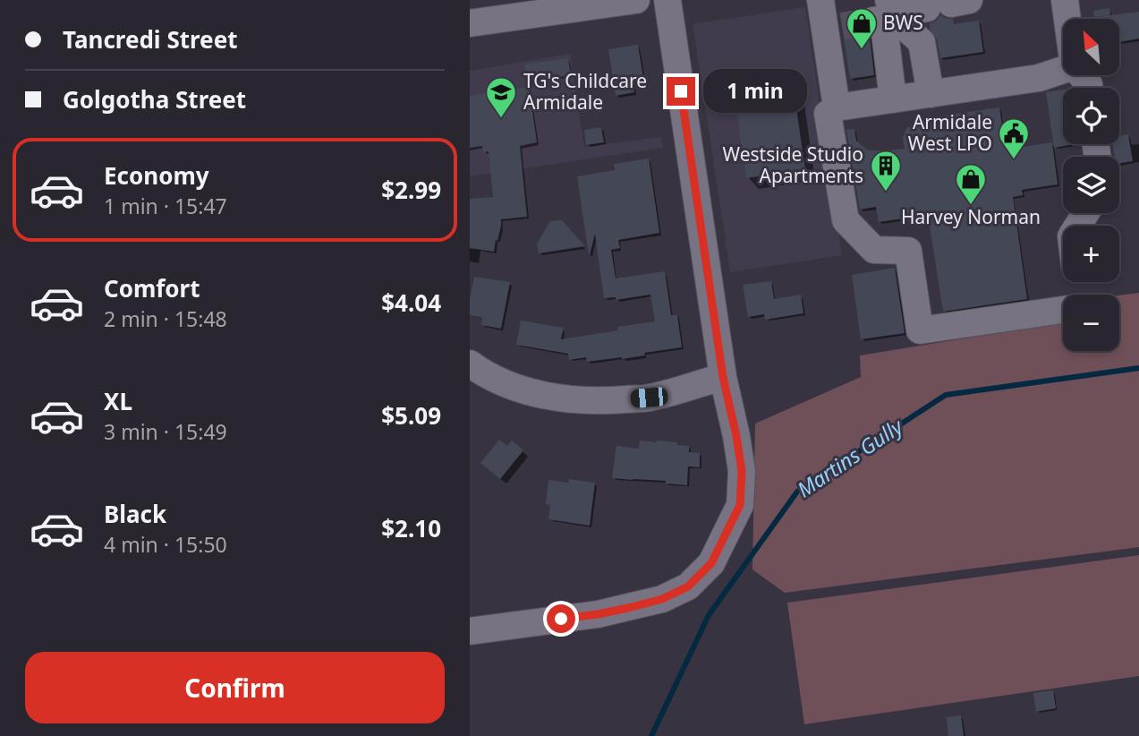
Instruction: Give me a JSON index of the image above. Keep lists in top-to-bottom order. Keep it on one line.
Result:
{"water":["Martins Gully"],"places":{"shop":["BWS","Harvey Norman"],"school or university":["TG's Childcare Armidale"],"public building":["Armidale West LPO"],"building":["Westside Studio Apartments"]},"north":"top left","page":{"banner":["Tancredi Street","Golgotha Street"],"map_buttons":["+","−"],"bubble":"1 min","list":[{"name":"Economy","note":"1 min · 15:47","value":"$2.99"},{"name":"Comfort","note":"2 min · 15:48","value":"$4.04"},{"name":"XL","note":"3 min · 15:49","value":"$5.09"},{"name":"Black","note":"4 min · 15:50","value":"$2.10"}],"buttons":"Confirm"}}
